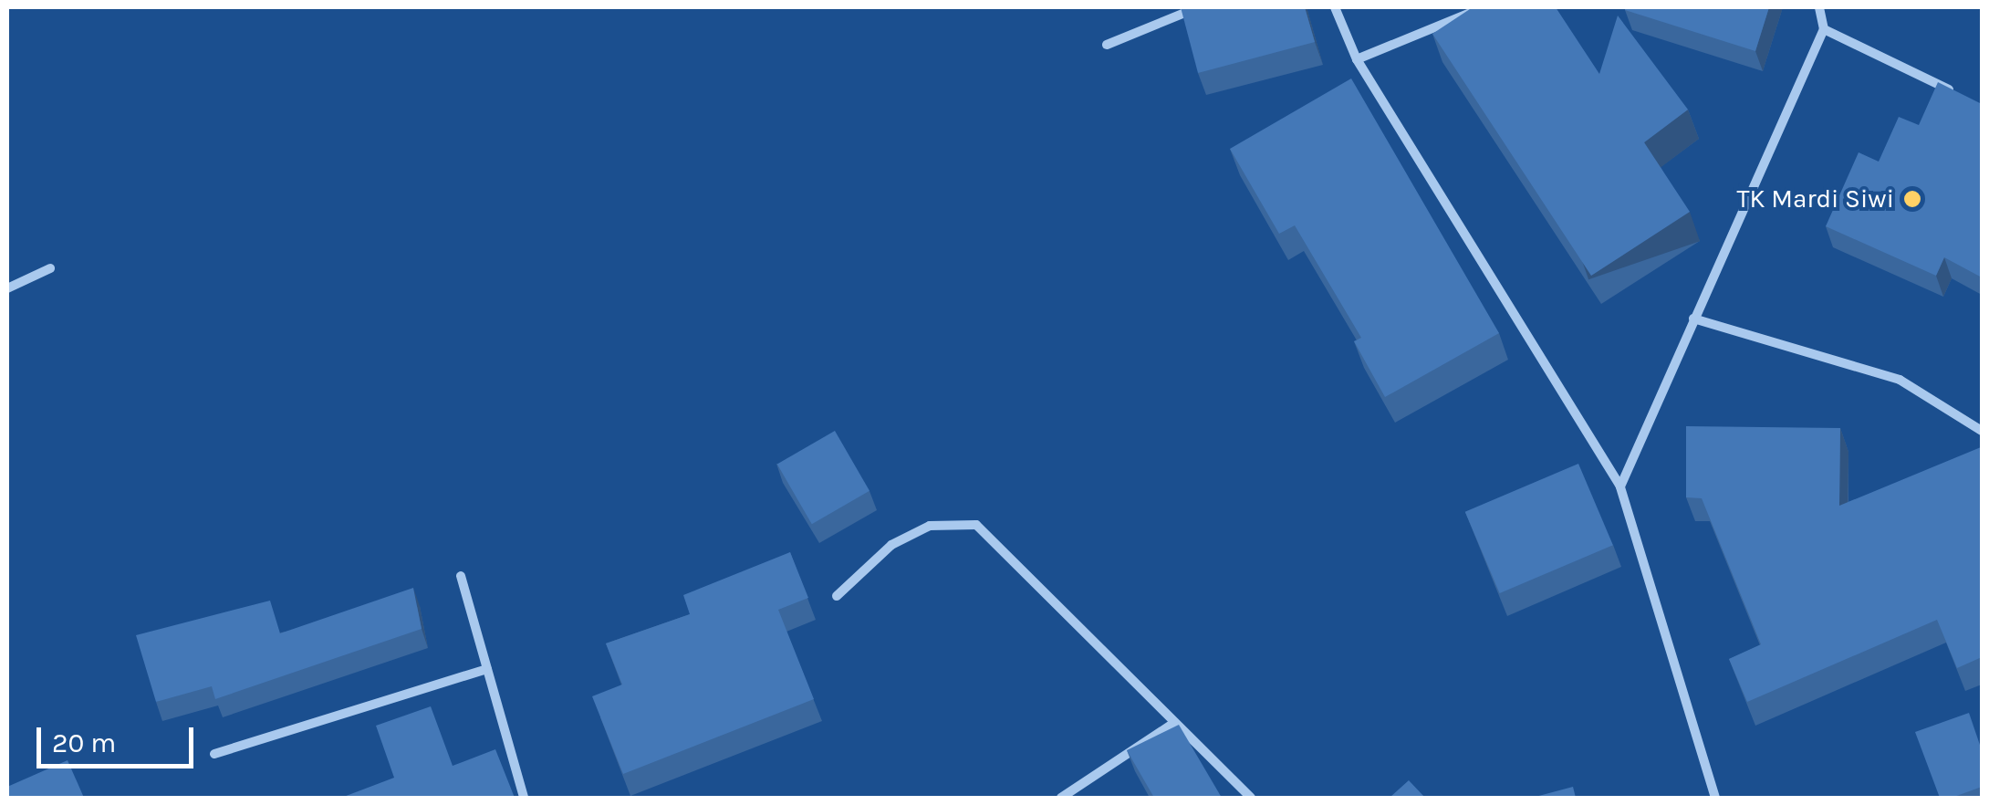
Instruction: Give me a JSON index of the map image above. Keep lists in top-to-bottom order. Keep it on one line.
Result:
{"places":["TK Mardi Siwi"],"scale_bar":"20 m"}
